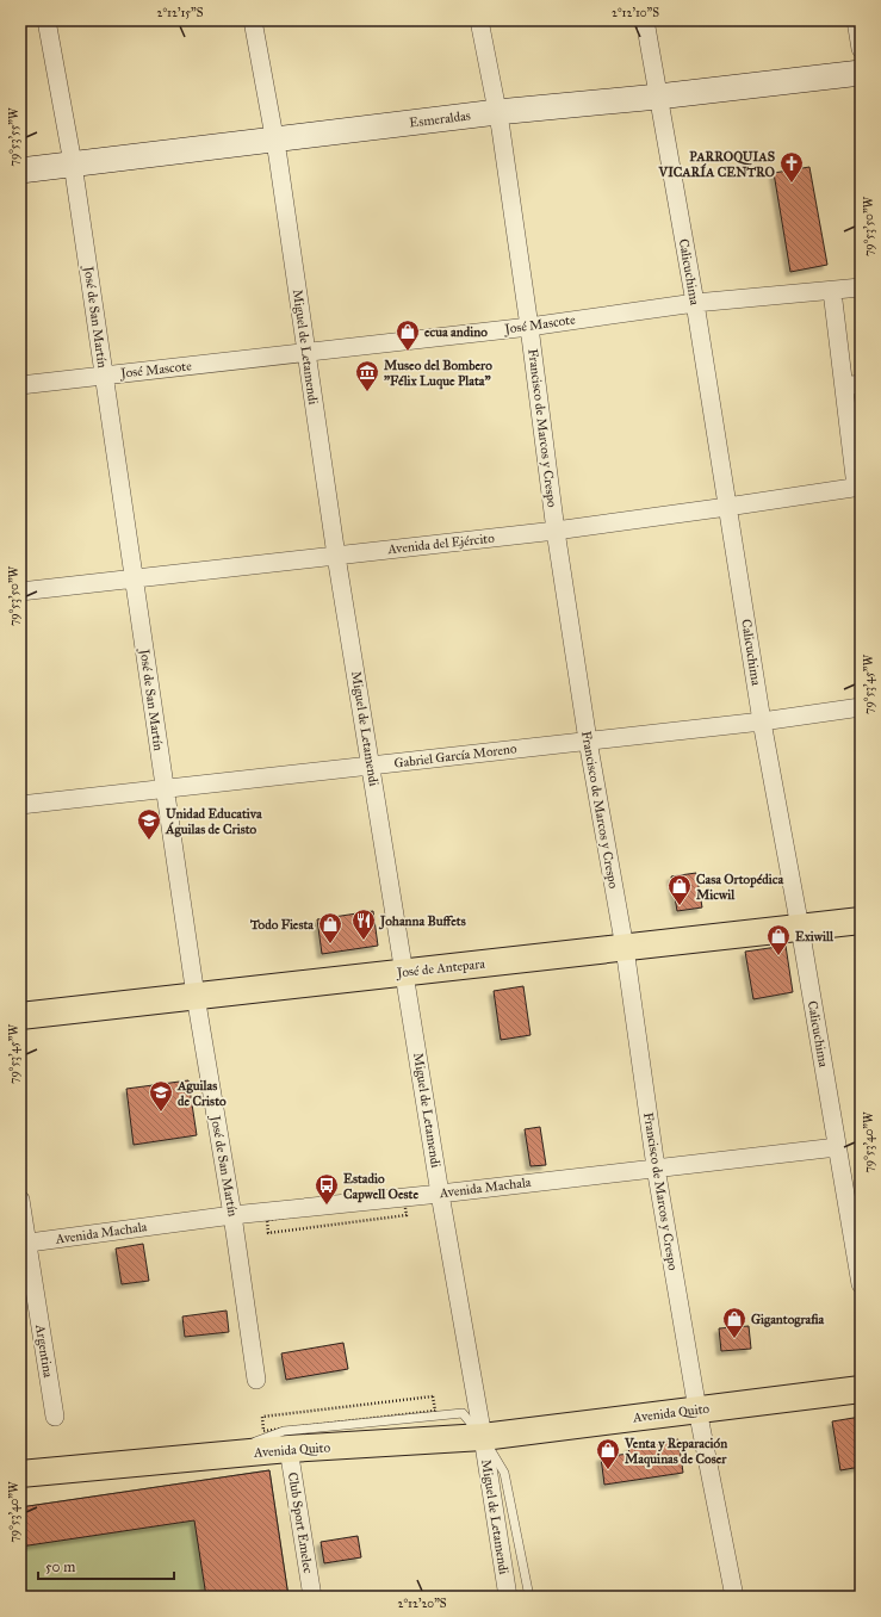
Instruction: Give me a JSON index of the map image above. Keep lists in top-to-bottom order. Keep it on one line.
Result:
{"streets":{"main road":["Esmeraldas","José de Antepara","Avenida Quito"],"street":["Calicuchima","José de San Martín","José Mascote","Miguel de Letamendi","Francisco de Marcos y Crespo","Avenida del Ejército","Gabriel García Moreno","Avenida Machala","Argentina","Club Sport Emelec"]},"crossings":[["Esmeraldas","Calicuchima"],["Esmeraldas","José de San Martín"],["Esmeraldas","Miguel de Letamendi"],["Esmeraldas","Francisco de Marcos y Crespo"],["Calicuchima","José Mascote"],["Calicuchima","Avenida del Ejército"],["Calicuchima","Gabriel García Moreno"],["Calicuchima","José de Antepara"],["Calicuchima","Avenida Machala"],["José de San Martín","José Mascote"],["José de San Martín","Avenida del Ejército"],["José de San Martín","Gabriel García Moreno"],["José de San Martín","José de Antepara"],["José de San Martín","Avenida Machala"],["José Mascote","Miguel de Letamendi"],["José Mascote","Francisco de Marcos y Crespo"],["Miguel de Letamendi","Avenida del Ejército"],["Miguel de Letamendi","Gabriel García Moreno"],["Miguel de Letamendi","José de Antepara"],["Miguel de Letamendi","Avenida Machala"],["Miguel de Letamendi","Avenida Quito"],["Francisco de Marcos y Crespo","Avenida del Ejército"],["Francisco de Marcos y Crespo","Gabriel García Moreno"],["Francisco de Marcos y Crespo","José de Antepara"],["Francisco de Marcos y Crespo","Avenida Machala"],["Francisco de Marcos y Crespo","Avenida Quito"],["Avenida Machala","Argentina"],["Avenida Quito","Club Sport Emelec"]],"places":{"church":["PARROQUIAS VICARÍA CENTRO"],"shop":["ecua andino","Casa Ortopédica Micwil","Todo Fiesta","Exiwill","Gigantografia","Venta y Reparación Maquinas de Coser"],"museum":["Museo del Bombero \"Félix Luque Plata\""],"school or university":["Unidad Educativa Águilas de Cristo","Aguilas de Cristo"],"restaurant":["Johanna Buffets"],"bus stop":["Estadio Capwell Oeste"]},"scale_bar":"50 m","coordinates":["2°12'15\"S","2°12'10\"S","79°53'55\"W","79°53'50\"W","79°53'45\"W","79°53'40\"W","2°12'20\"S"]}
